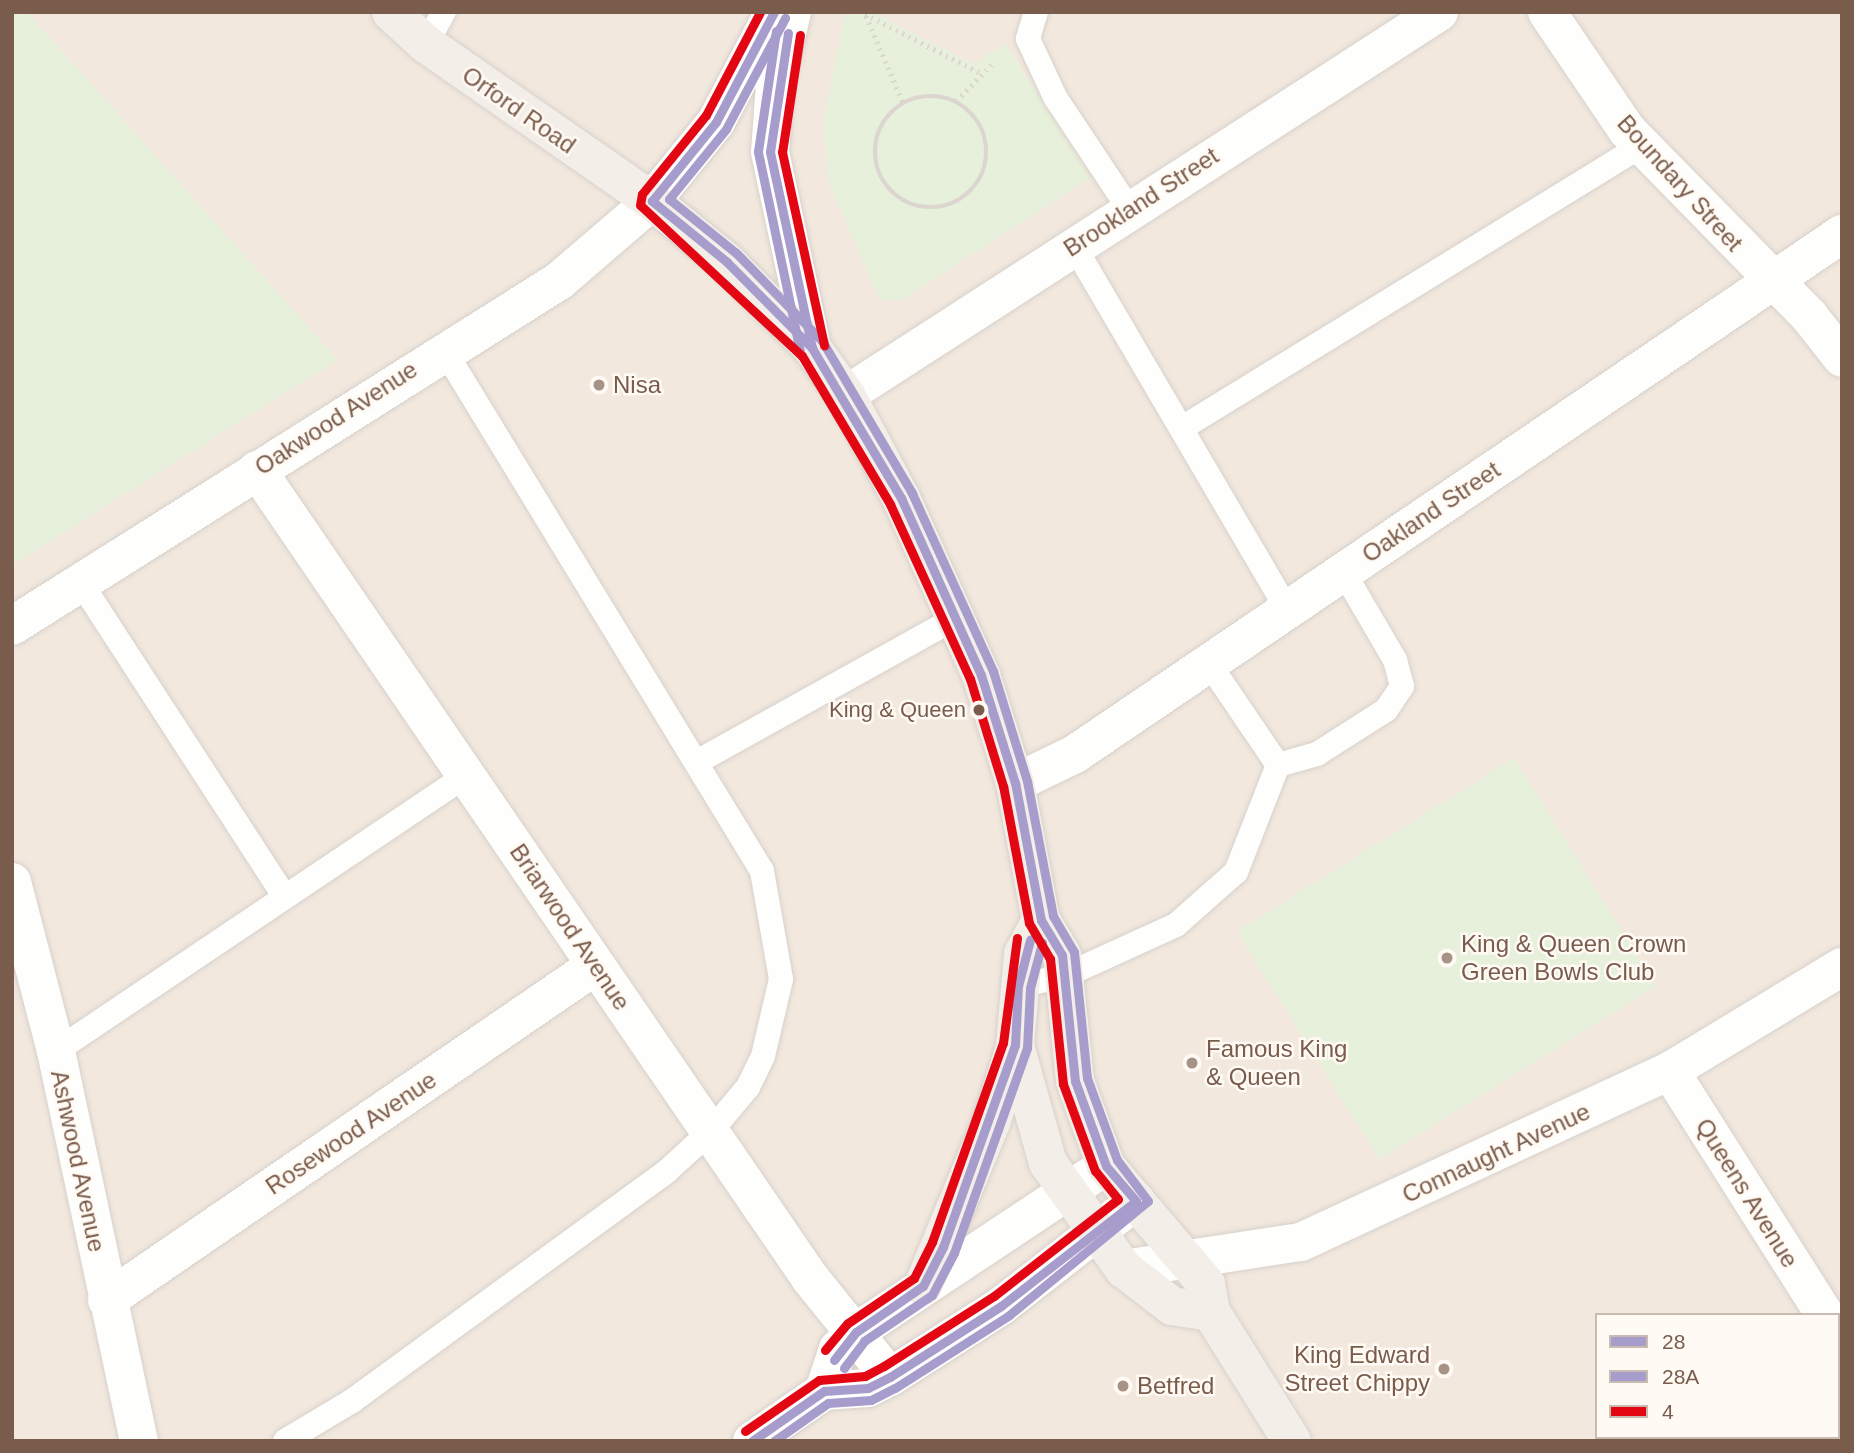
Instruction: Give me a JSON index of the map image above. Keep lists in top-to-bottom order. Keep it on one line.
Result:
{"streets":{"main road":["Orford Road"],"street":["Boundary Street","Brookland Street","Oakwood Avenue","Oakland Street","Briarwood Avenue","Rosewood Avenue","Connaught Avenue","Ashwood Avenue","Queens Avenue"]},"crossings":[["Orford Road","Brookland Street"],["Orford Road","Oakwood Avenue"],["Orford Road","Oakland Street"],["Boundary Street","Oakland Street"],["Oakwood Avenue","Briarwood Avenue"],["Briarwood Avenue","Rosewood Avenue"],["Rosewood Avenue","Ashwood Avenue"],["Connaught Avenue","Queens Avenue"]],"places":["Nisa","King & Queen","King & Queen Crown Green Bowls Club","Famous King & Queen","King Edward Street Chippy","Betfred"],"lines":["transit line 28","transit line 4","transit line 28A"],"legend":["28","28A","4"]}
